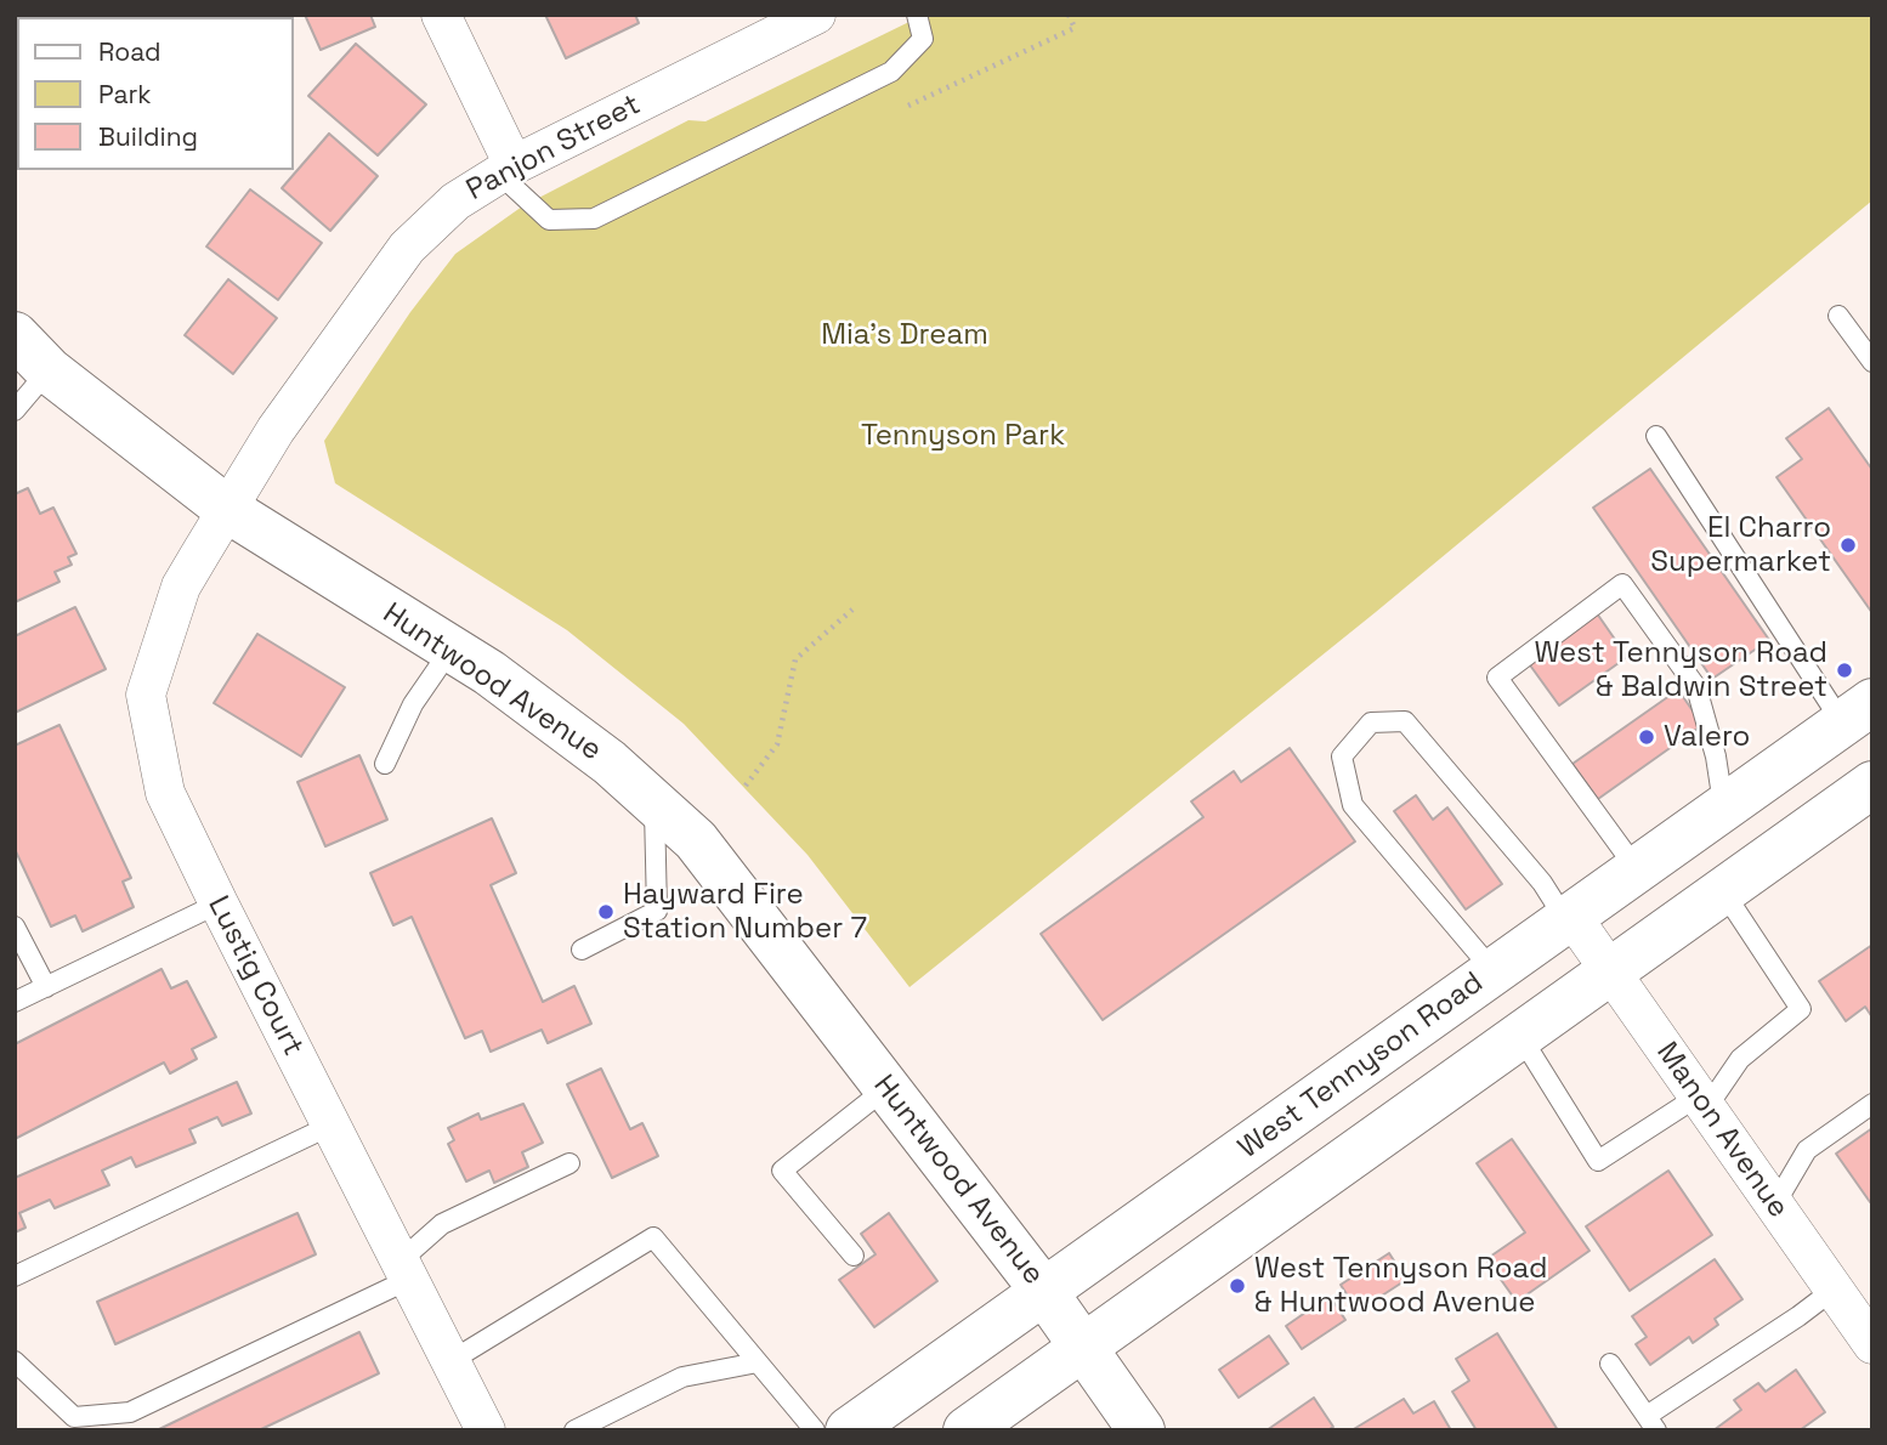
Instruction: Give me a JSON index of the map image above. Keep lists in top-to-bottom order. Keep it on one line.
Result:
{"streets":{"main road":["Huntwood Avenue","West Tennyson Road"],"street":["Panjon Street","Lustig Court","Manon Avenue"]},"crossings":[["Panjon Street","Huntwood Avenue"],["Panjon Street","Lustig Court"],["Huntwood Avenue","Lustig Court"],["Huntwood Avenue","West Tennyson Road"],["West Tennyson Road","Manon Avenue"]],"parks":["Mia's Dream","Tennyson Park"],"places":["El Charro Supermarket","West Tennyson Road & Baldwin Street","Valero","Hayward Fire Station Number 7","West Tennyson Road & Huntwood Avenue"],"legend":["Road","Park","Building"]}
